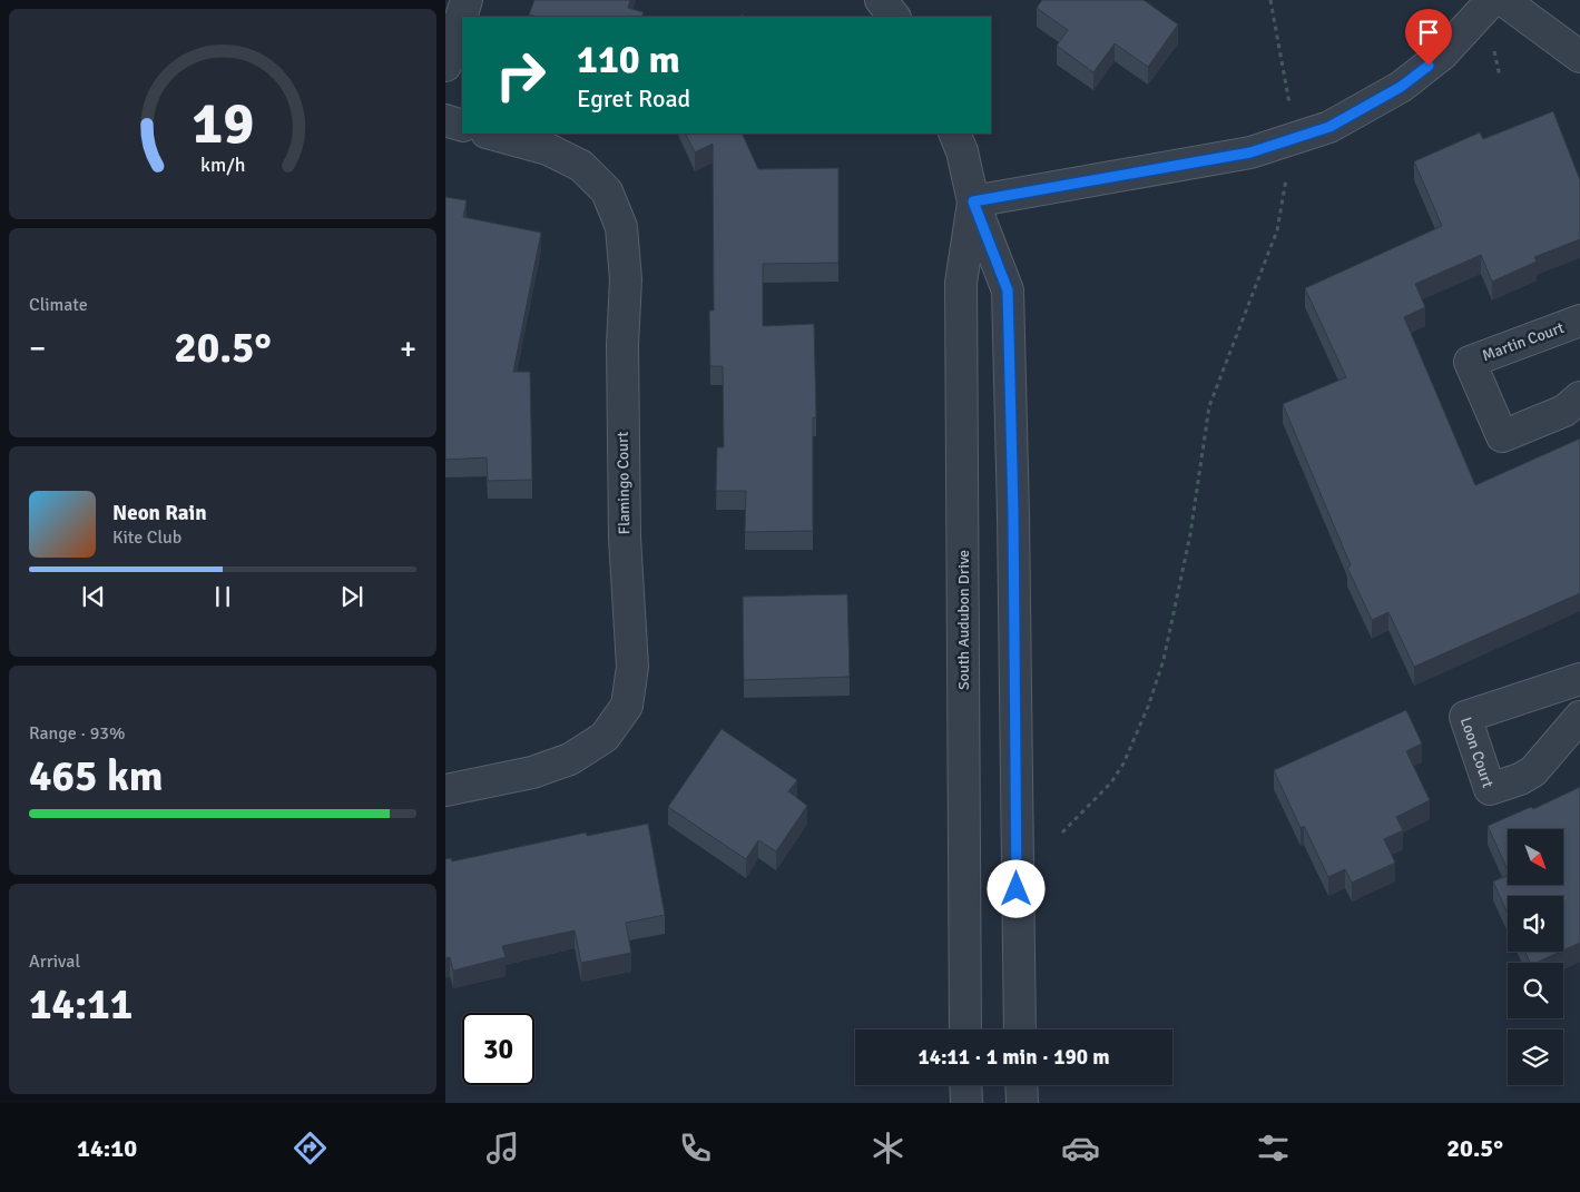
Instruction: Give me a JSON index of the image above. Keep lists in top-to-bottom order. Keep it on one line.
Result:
{"streets":{"street":["Martin Court","Flamingo Court","South Audubon Drive","Loon Court"]},"north":"bottom right","page":{"turn":["110 m","Egret Road"],"tile":["Climate",["Range · 93%","465 km"],["Arrival","14:11"]],"heat":["−","20.5°","+"],"song":["Neon Rain","Kite Club"],"limit":"30","trip":"14:11 · 1 min · 190 m","tabs":["14:10","20.5°"],"gauge":["19","km/h"]}}
